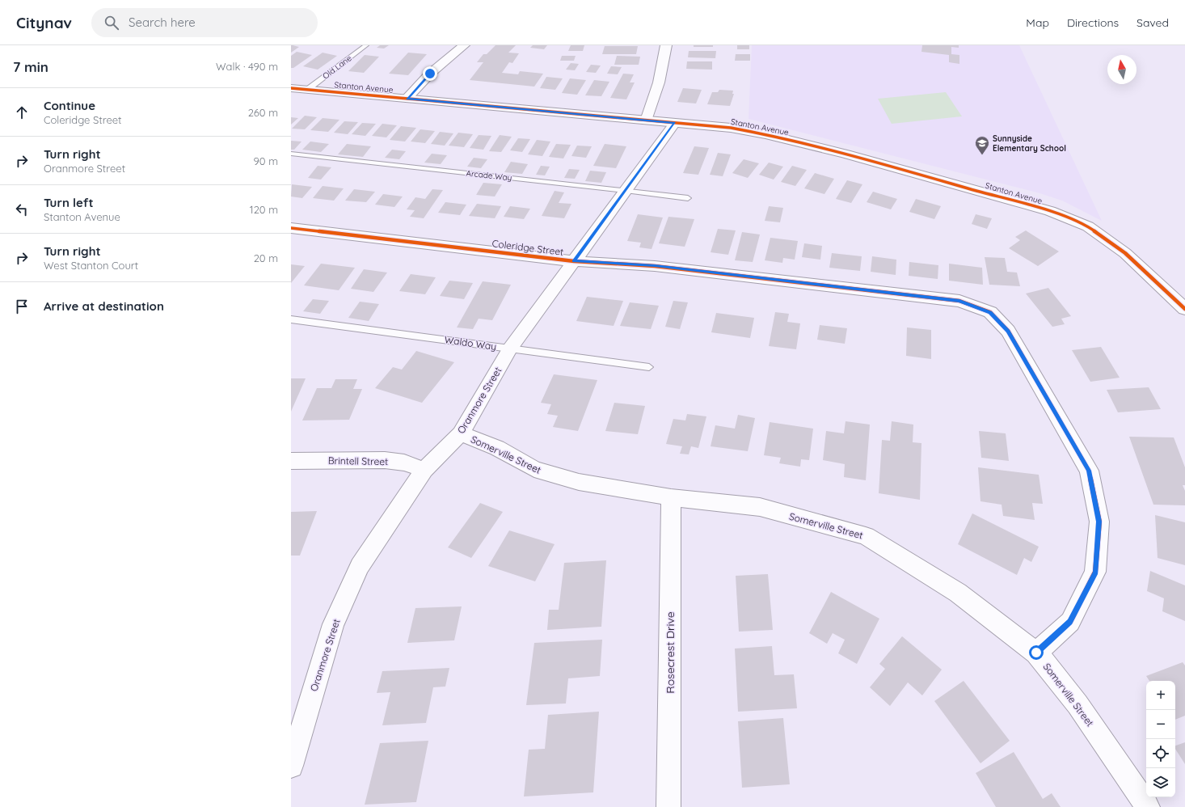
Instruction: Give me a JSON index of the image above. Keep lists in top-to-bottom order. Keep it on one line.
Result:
{"streets":{"street":["Stanton Avenue","Coleridge Street","Oranmore Street","Somerville Street","Brintell Street","Rosecrest Drive"],"lane":["Old Lane","Arcade Way","Waldo Way"]},"crossings":[["Old Lane","Stanton Avenue"],["Stanton Avenue","Oranmore Street"],["Arcade Way","Oranmore Street"],["Coleridge Street","Oranmore Street"],["Coleridge Street","Somerville Street"],["Waldo Way","Oranmore Street"],["Oranmore Street","Somerville Street"],["Oranmore Street","Brintell Street"],["Somerville Street","Rosecrest Drive"]],"places":{"school or university":["Sunnyside Elementary School"]},"north":"top","page":{"header":"Citynav","search":"Search here","nav":["Map","Directions","Saved"],"heading":["7 min","Walk · 490 m"],"list":[["Continue","Coleridge Street","260 m"],["Turn right","Oranmore Street","90 m"],["Turn left","Stanton Avenue","120 m"],["Turn right","West Stanton Court","20 m"],"Arrive at destination"],"map_buttons":["+","−"]}}
